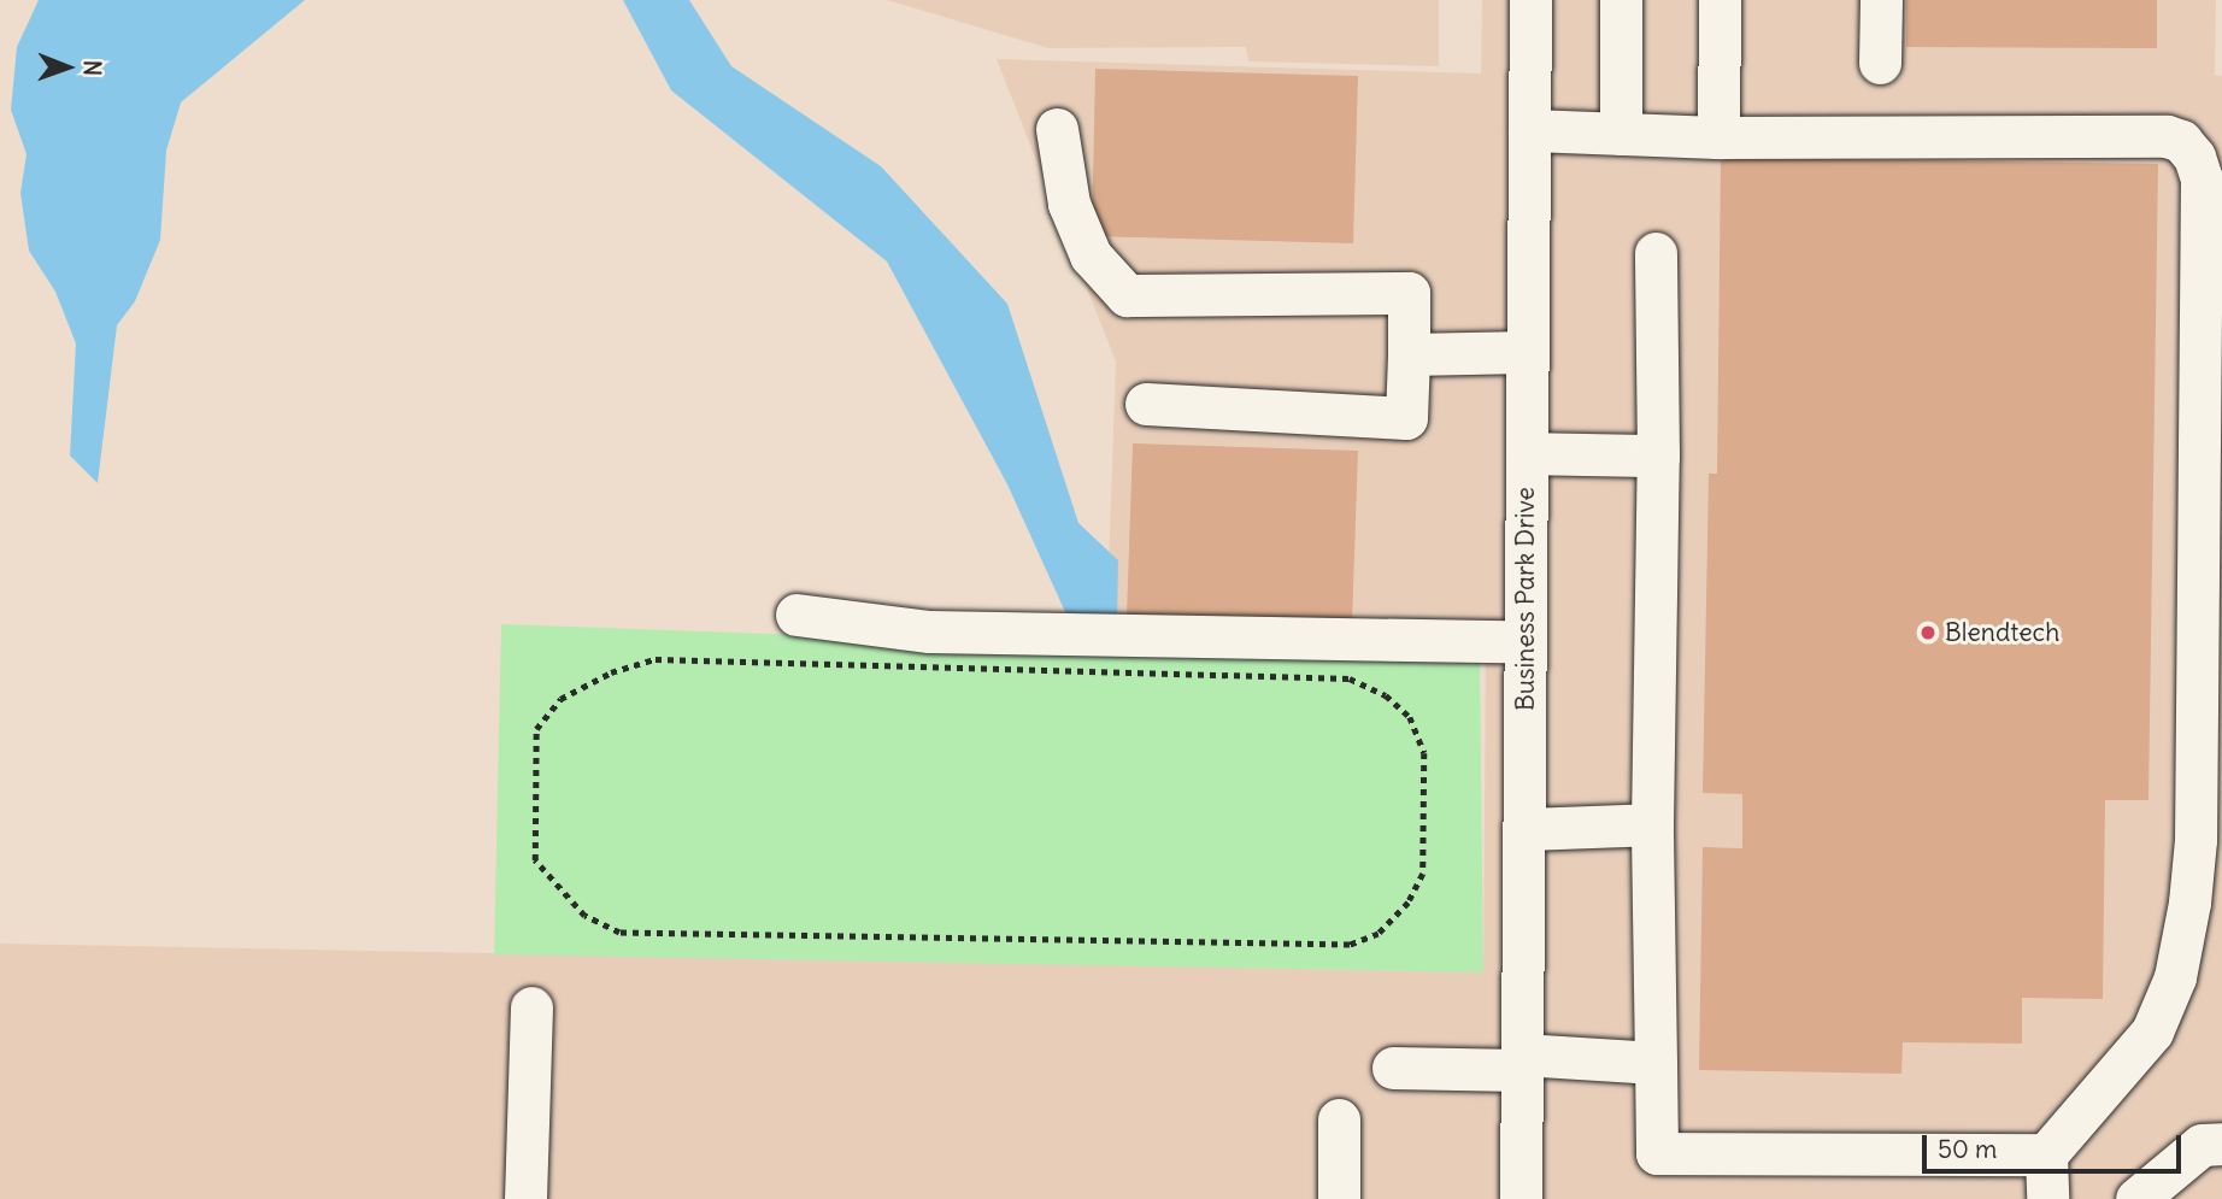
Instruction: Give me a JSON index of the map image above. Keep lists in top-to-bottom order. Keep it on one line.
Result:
{"streets":{"street":["Business Park Drive"]},"places":["Blendtech"],"scale_bar":"50 m","north":"right"}
